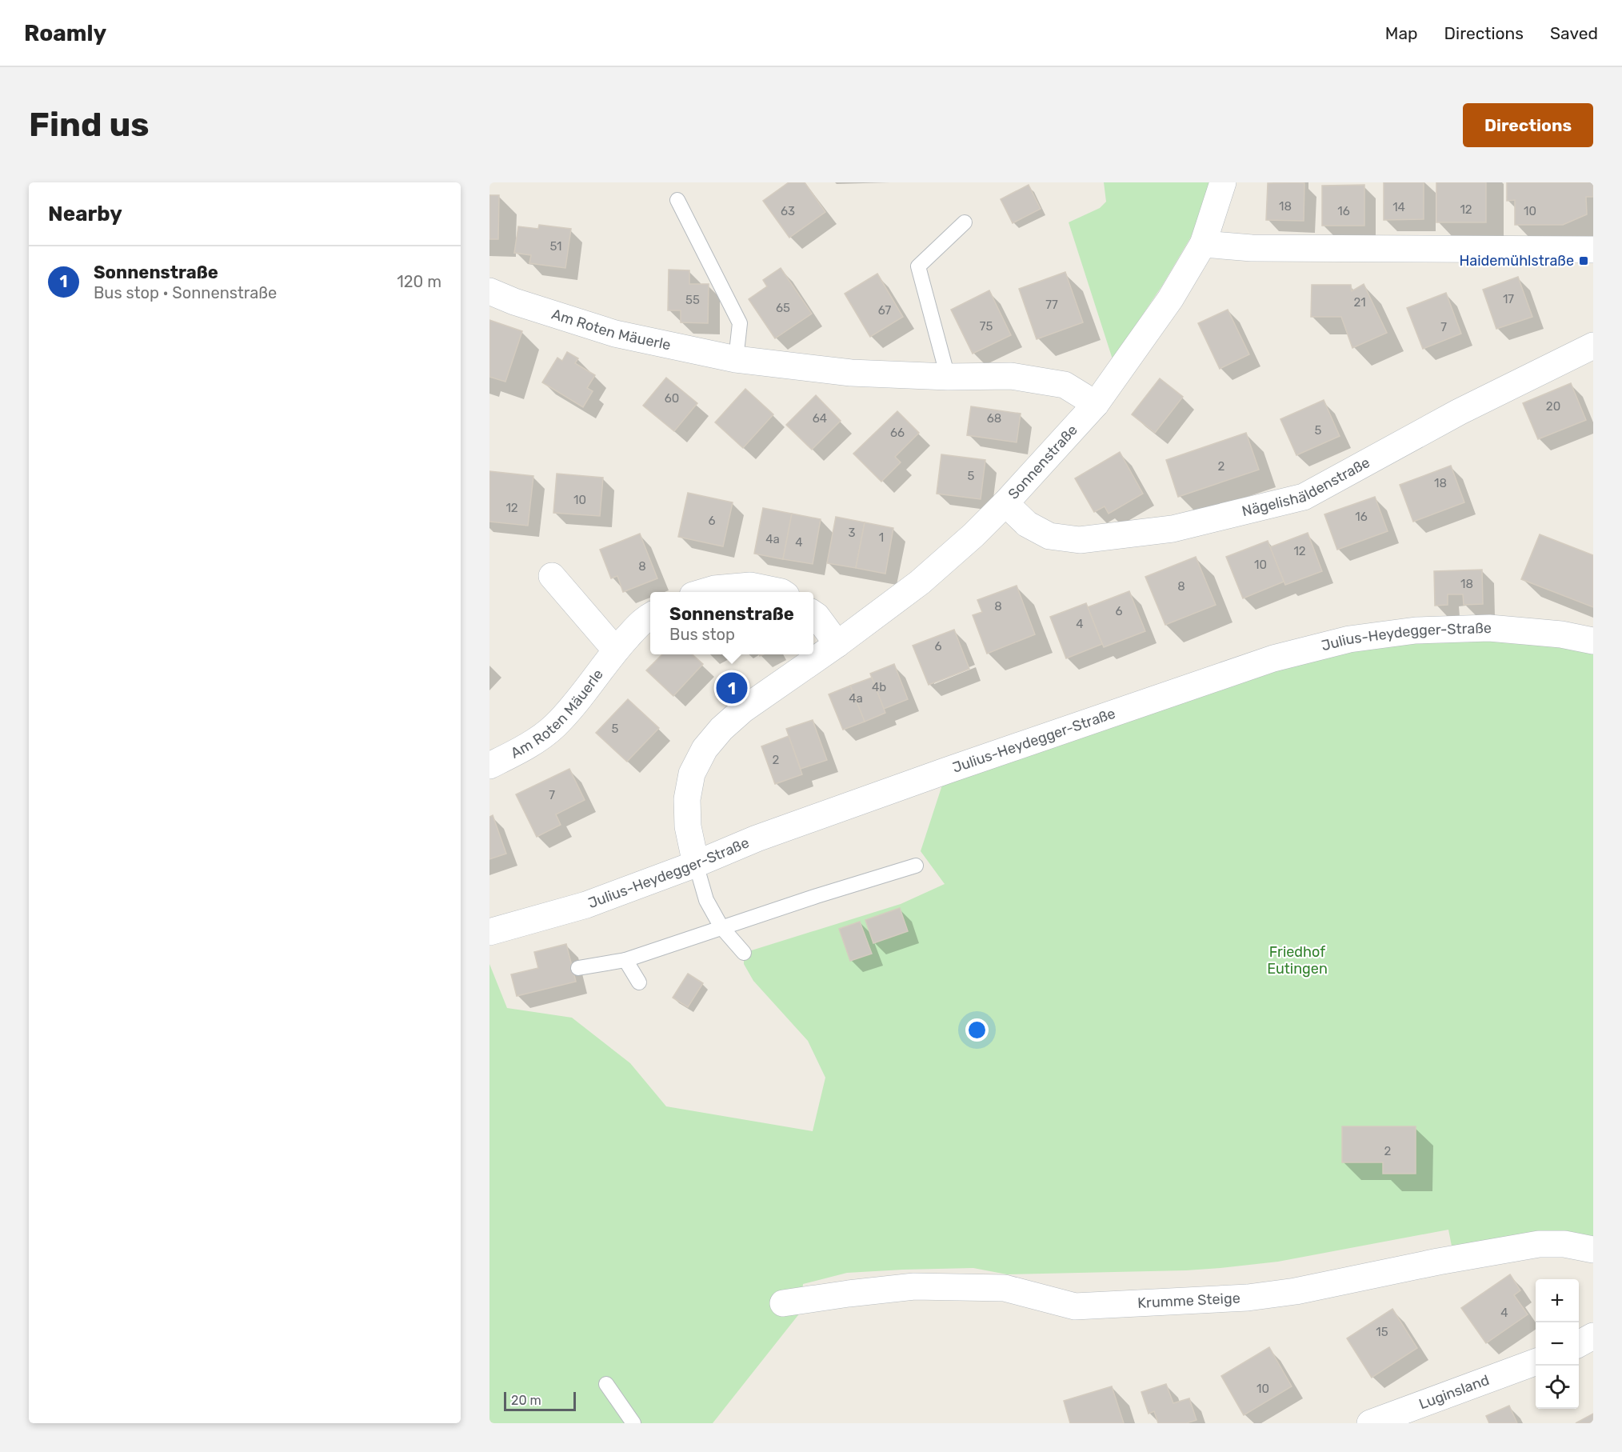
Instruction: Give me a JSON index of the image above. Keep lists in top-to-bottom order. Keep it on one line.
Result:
{"streets":{"street":["Am Roten Mäuerle","Sonnenstraße","Nägelishäldenstraße","Julius-Heydegger-Straße","Krumme Steige","Luginsland"]},"crossings":[["Am Roten Mäuerle","Sonnenstraße"],["Sonnenstraße","Nägelishäldenstraße"],["Sonnenstraße","Julius-Heydegger-Straße"]],"parks":["Friedhof Eutingen"],"places":{"transit":["Haidemühlstraße"]},"house_numbers":["18","14","12","63","16","10","51","17","55","21","77","65","67","75","7","60","20","64","68","5","66","2","5","18","10","12","16","6","3","1","4a","4","12","10","8","18","8","8","6","4","6","4b","4a","5","2","7","2","4","15","10"],"scale_bar":"20 m","page":{"header":"Roamly","nav":["Map","Directions","Saved"],"buttons":"Directions","title":"Find us","heading":"Nearby","list":[{"mark":"1","name":"Sonnenstraße","note":"Bus stop · Sonnenstraße","value":"120 m"}],"popup":["Sonnenstraße","Bus stop"],"pins":"1","map_buttons":["+","−"],"scale":"20 m"}}
